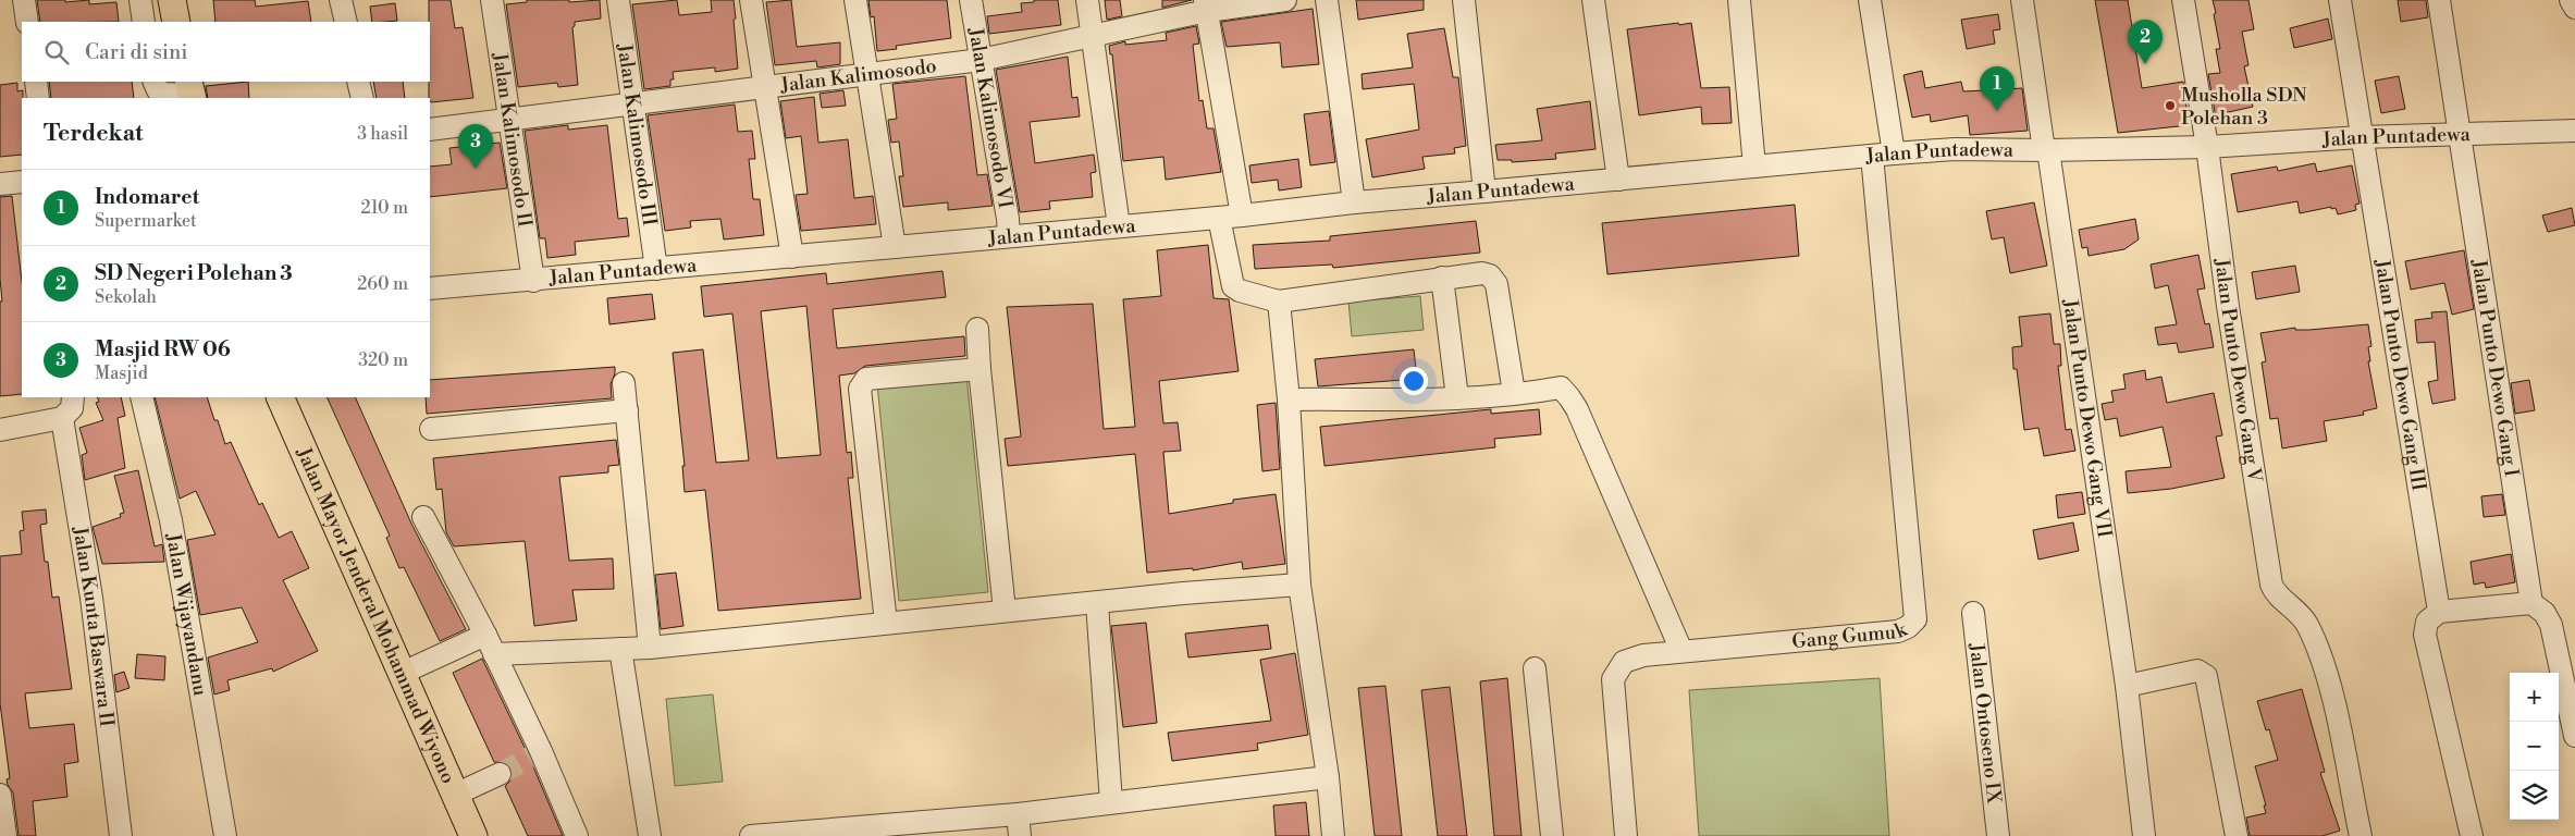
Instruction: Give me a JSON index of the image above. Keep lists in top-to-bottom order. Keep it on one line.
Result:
{"streets":{"main road":["Jalan Mayor Jenderal Mohammad Wiyono"],"street":["Jalan Kalimosodo","Jalan Kalimosodo VI","Jalan Kalimosodo III","Jalan Puntadewa","Jalan Kalimosodo II","Jalan Punto Dewo Gang I","Jalan Punto Dewo Gang V","Jalan Punto Dewo Gang III","Jalan Punto Dewo Gang VII","Jalan Wijayandanu","Jalan Kunta Baswara II","Gang Gumuk","Jalan Ontoseno IX"]},"crossings":[["Jalan Kalimosodo","Jalan Kalimosodo VI"],["Jalan Kalimosodo","Jalan Kalimosodo III"],["Jalan Kalimosodo","Jalan Kalimosodo II"],["Jalan Kalimosodo VI","Jalan Puntadewa"],["Jalan Kalimosodo III","Jalan Puntadewa"],["Jalan Puntadewa","Jalan Kalimosodo II"],["Jalan Puntadewa","Jalan Punto Dewo Gang I"],["Jalan Puntadewa","Jalan Punto Dewo Gang V"],["Jalan Puntadewa","Jalan Punto Dewo Gang III"],["Jalan Puntadewa","Jalan Punto Dewo Gang VII"],["Jalan Puntadewa","Gang Gumuk"]],"places":["Musholla SDN Polehan 3"],"page":{"pins":["2","1","3"],"search":"Cari di sini","heading":["Terdekat","3 hasil"],"list":[{"mark":"1","name":"Indomaret","note":"Supermarket","value":"210 m"},{"mark":"2","name":"SD Negeri Polehan 3","note":"Sekolah","value":"260 m"},{"mark":"3","name":"Masjid RW 06","note":"Masjid","value":"320 m"}],"map_buttons":["+","−"]}}
